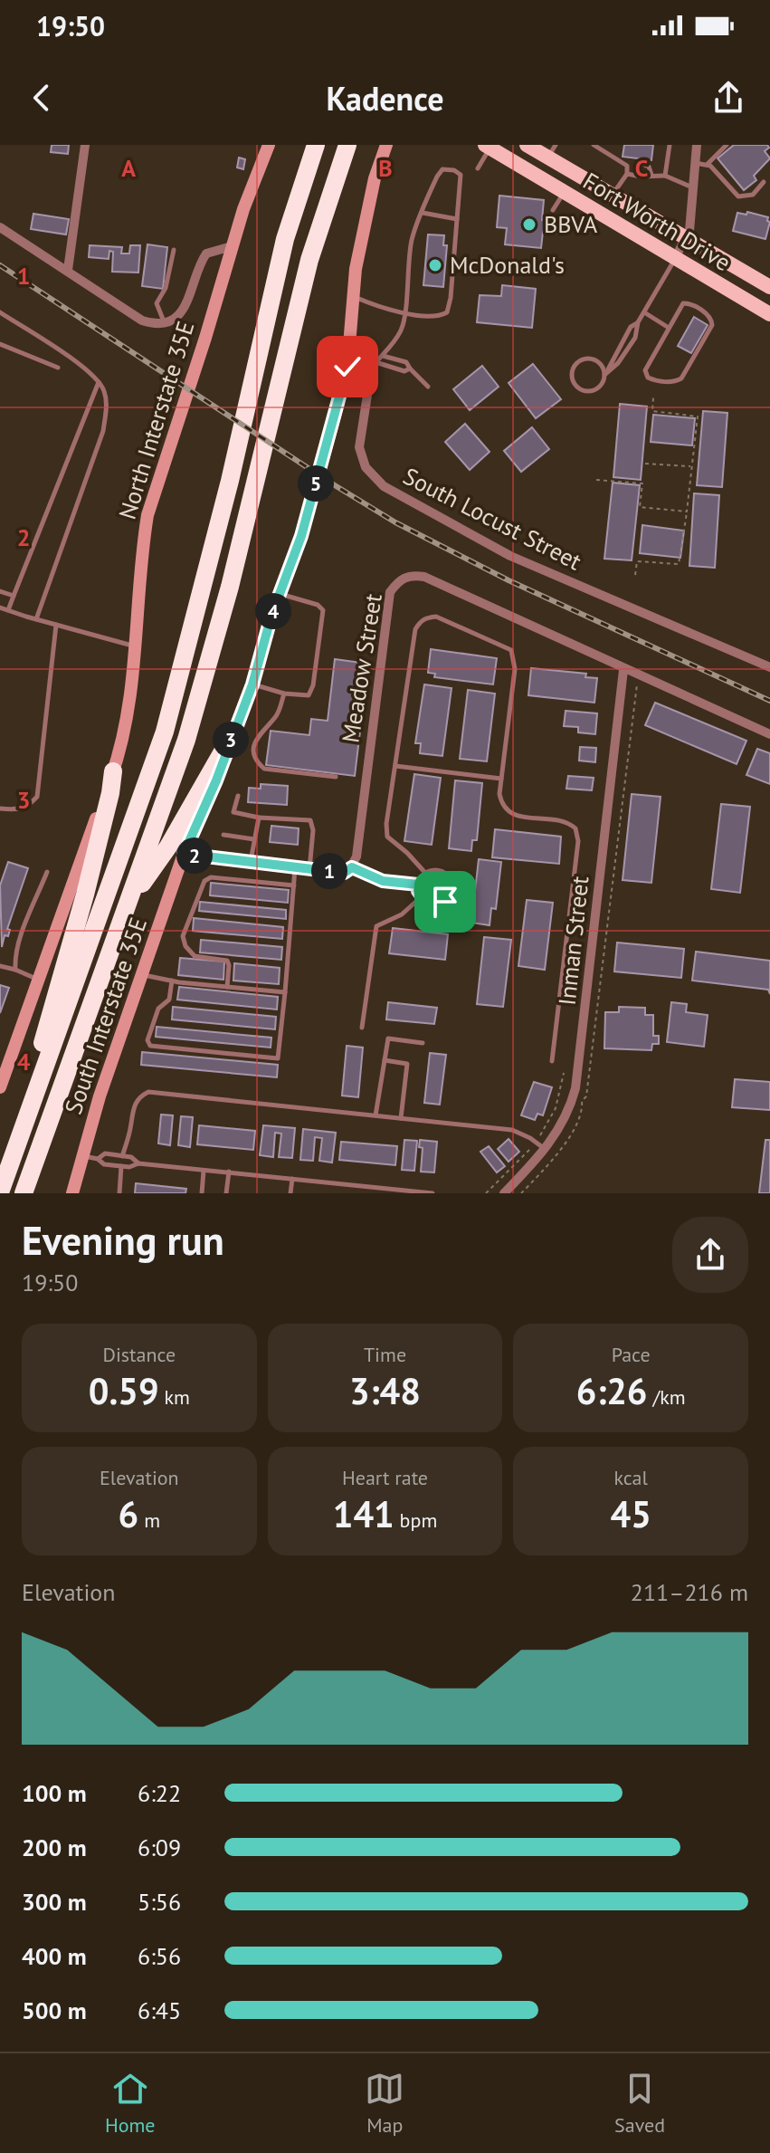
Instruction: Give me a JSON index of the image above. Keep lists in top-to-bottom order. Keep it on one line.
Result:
{"streets":{"main road":["Fort Worth Drive","North Interstate 35E","South Interstate 35E"],"street":["South Locust Street","Meadow Street","Inman Street"]},"crossings":[["Meadow Street","Inman Street"]],"places":["BBVA","McDonald's"],"page":{"status":"19:50","header":"Kadence","pins":["5","4","3","2","1"],"heading":["Evening run","19:50"],"stats":[["Distance","0.59 km"],["Time","3:48"],["Pace","6:26 /km"],["Elevation","6 m"],["Heart rate","141 bpm"],["kcal","45"]],"chart":["Elevation","211–216 m"],"list":[{"name":"100 m","note":"6:22"},{"name":"200 m","note":"6:09"},{"name":"300 m","note":"5:56"},{"name":"400 m","note":"6:56"},{"name":"500 m","note":"6:45"}],"tabs":["Home","Map","Saved"]},"grid":{"columns":["A","B","C"],"rows":["1","2","3","4"]}}
